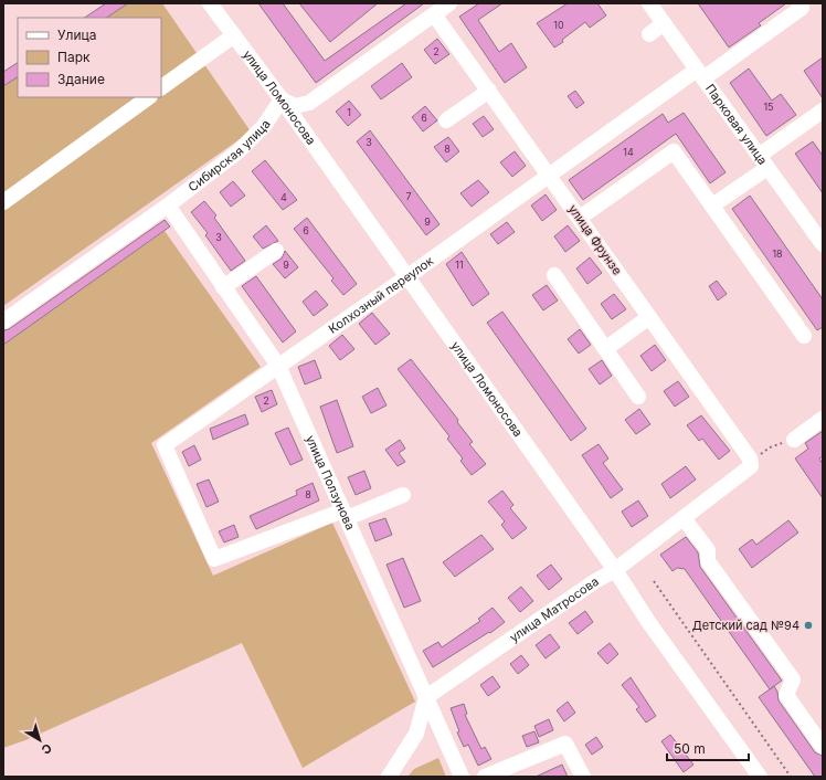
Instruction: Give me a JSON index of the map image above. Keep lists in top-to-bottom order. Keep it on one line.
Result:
{"streets":{"street":["улица Ломоносова","Парковая улица","Сибирская улица","улица Фрунзе","Колхозный переулок","улица Ползунова","улица Матросова"]},"crossings":[["улица Ломоносова","Сибирская улица"],["улица Ломоносова","Колхозный переулок"],["улица Ломоносова","улица Матросова"],["Парковая улица","Колхозный переулок"],["Сибирская улица","улица Ползунова"],["улица Фрунзе","Колхозный переулок"],["улица Фрунзе","улица Матросова"],["Колхозный переулок","улица Ползунова"],["улица Ползунова","улица Матросова"]],"places":["Детский сад №94"],"house_numbers":["10","2","15","1","6","3","8","14","7","4","9","6","3","18","9","11","2","8"],"legend":["Улица","Парк","Здание"],"scale_bar":"50 m","north":"bottom right"}
